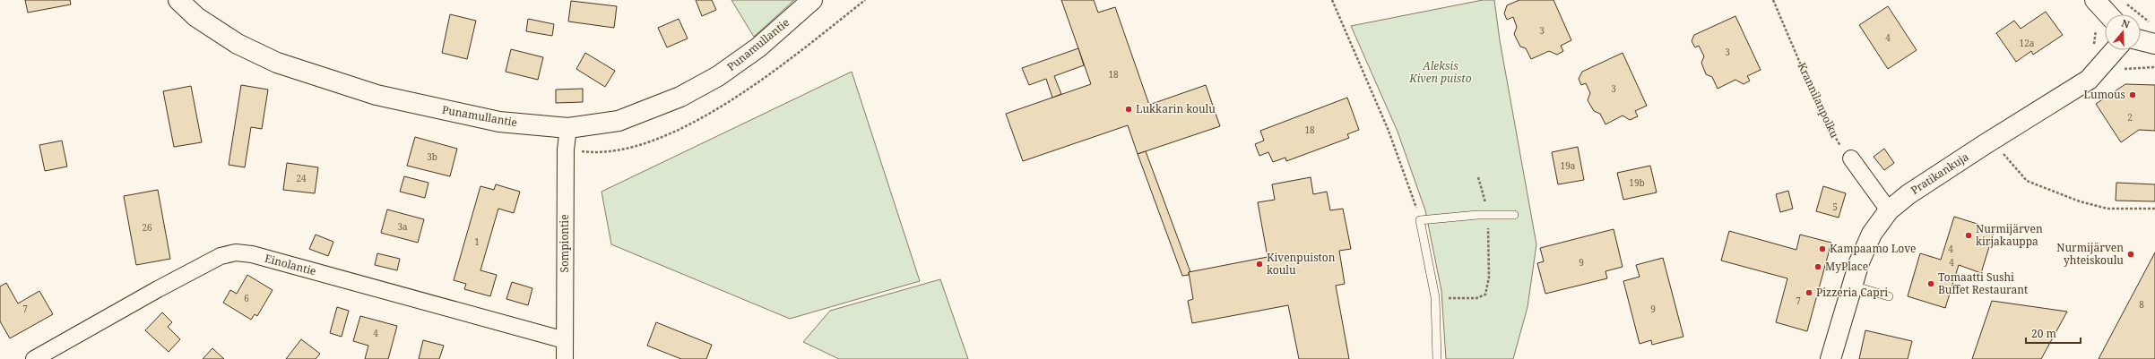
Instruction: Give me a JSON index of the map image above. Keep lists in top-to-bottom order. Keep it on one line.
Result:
{"streets":{"street":["Punamullantie","Pratikankuja","Sompiontie","Einolantie"],"path":["Krannilanpolku"]},"crossings":[["Punamullantie","Sompiontie"],["Sompiontie","Einolantie"]],"parks":["Aleksis Kiven puisto"],"places":["Lumous","Lukkarin koulu","Nurmijärven kirjakauppa","Kampaamo Love","Nurmijärven yhteiskoulu","Kivenpuiston koulu","MyPlace","Tomaatti Sushi Buffet Restaurant","Pizzeria Capri"],"house_numbers":["3","4","12a","3","18","3","2","18","3b","19a","24","19b","5","3a","26","1","4","9","4","6","7","8","7","9","4"],"scale_bar":"20 m","north":"top"}
